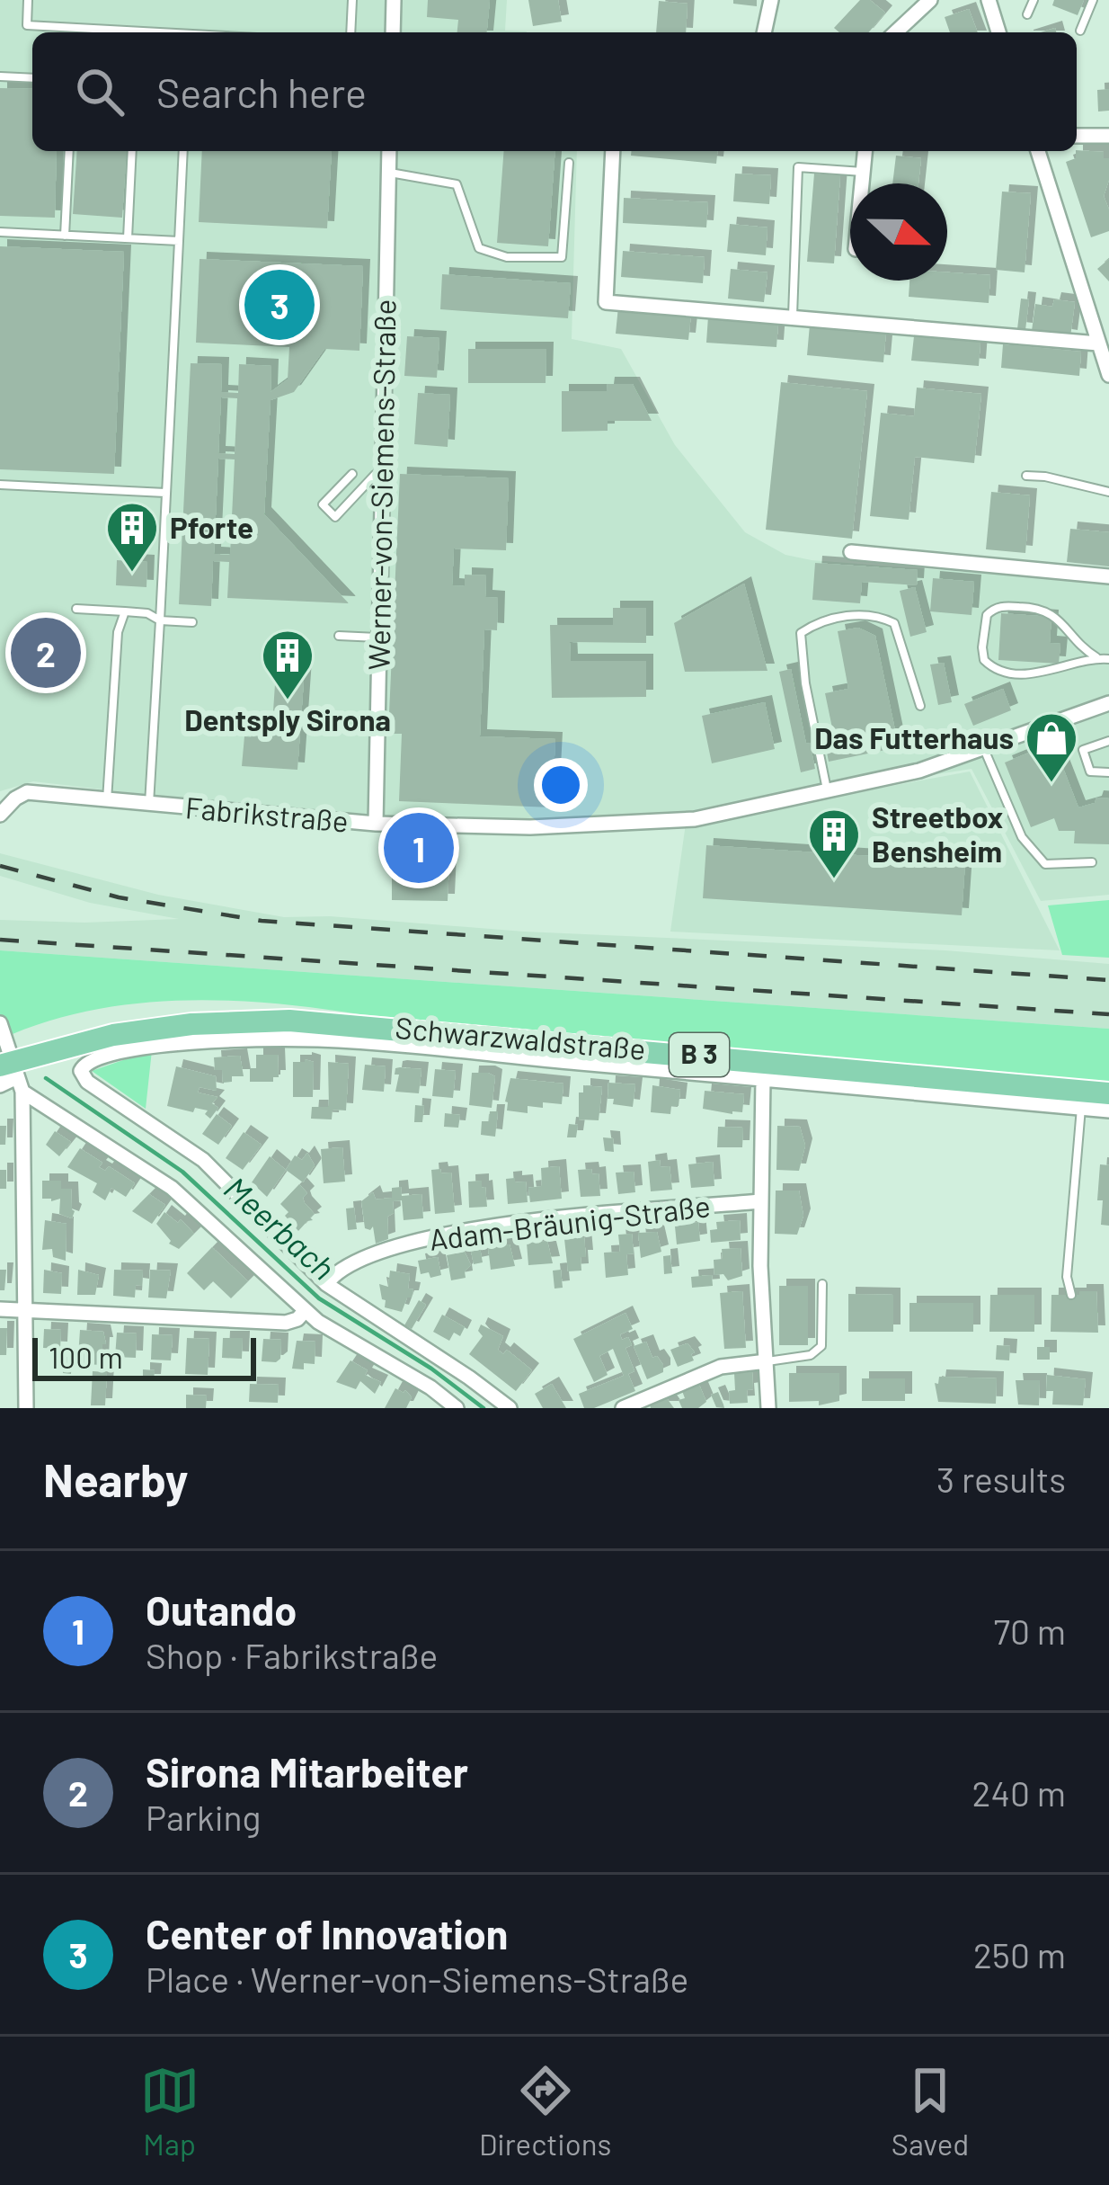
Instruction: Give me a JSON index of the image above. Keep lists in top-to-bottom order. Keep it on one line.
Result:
{"streets":{"main road":["Schwarzwaldstraße","B 3"],"street":["Werner-von-Siemens-Straße","Fabrikstraße","Adam-Bräunig-Straße"]},"crossings":[["Werner-von-Siemens-Straße","Fabrikstraße"],["Schwarzwaldstraße","Adam-Bräunig-Straße"]],"water":["Meerbach"],"places":{"building":["Pforte","Dentsply Sirona","Streetbox Bensheim"],"shop":["Das Futterhaus"]},"scale_bar":"100 m","north":"right","page":{"search":"Search here","pins":["3","2","1"],"scale":"100 m","heading":["Nearby","3 results"],"list":[{"mark":"1","name":"Outando","note":"Shop · Fabrikstraße","value":"70 m"},{"mark":"2","name":"Sirona Mitarbeiter","note":"Parking","value":"240 m"},{"mark":"3","name":"Center of Innovation","note":"Place · Werner-von-Siemens-Straße","value":"250 m"}],"nav":["Map","Directions","Saved"]}}
